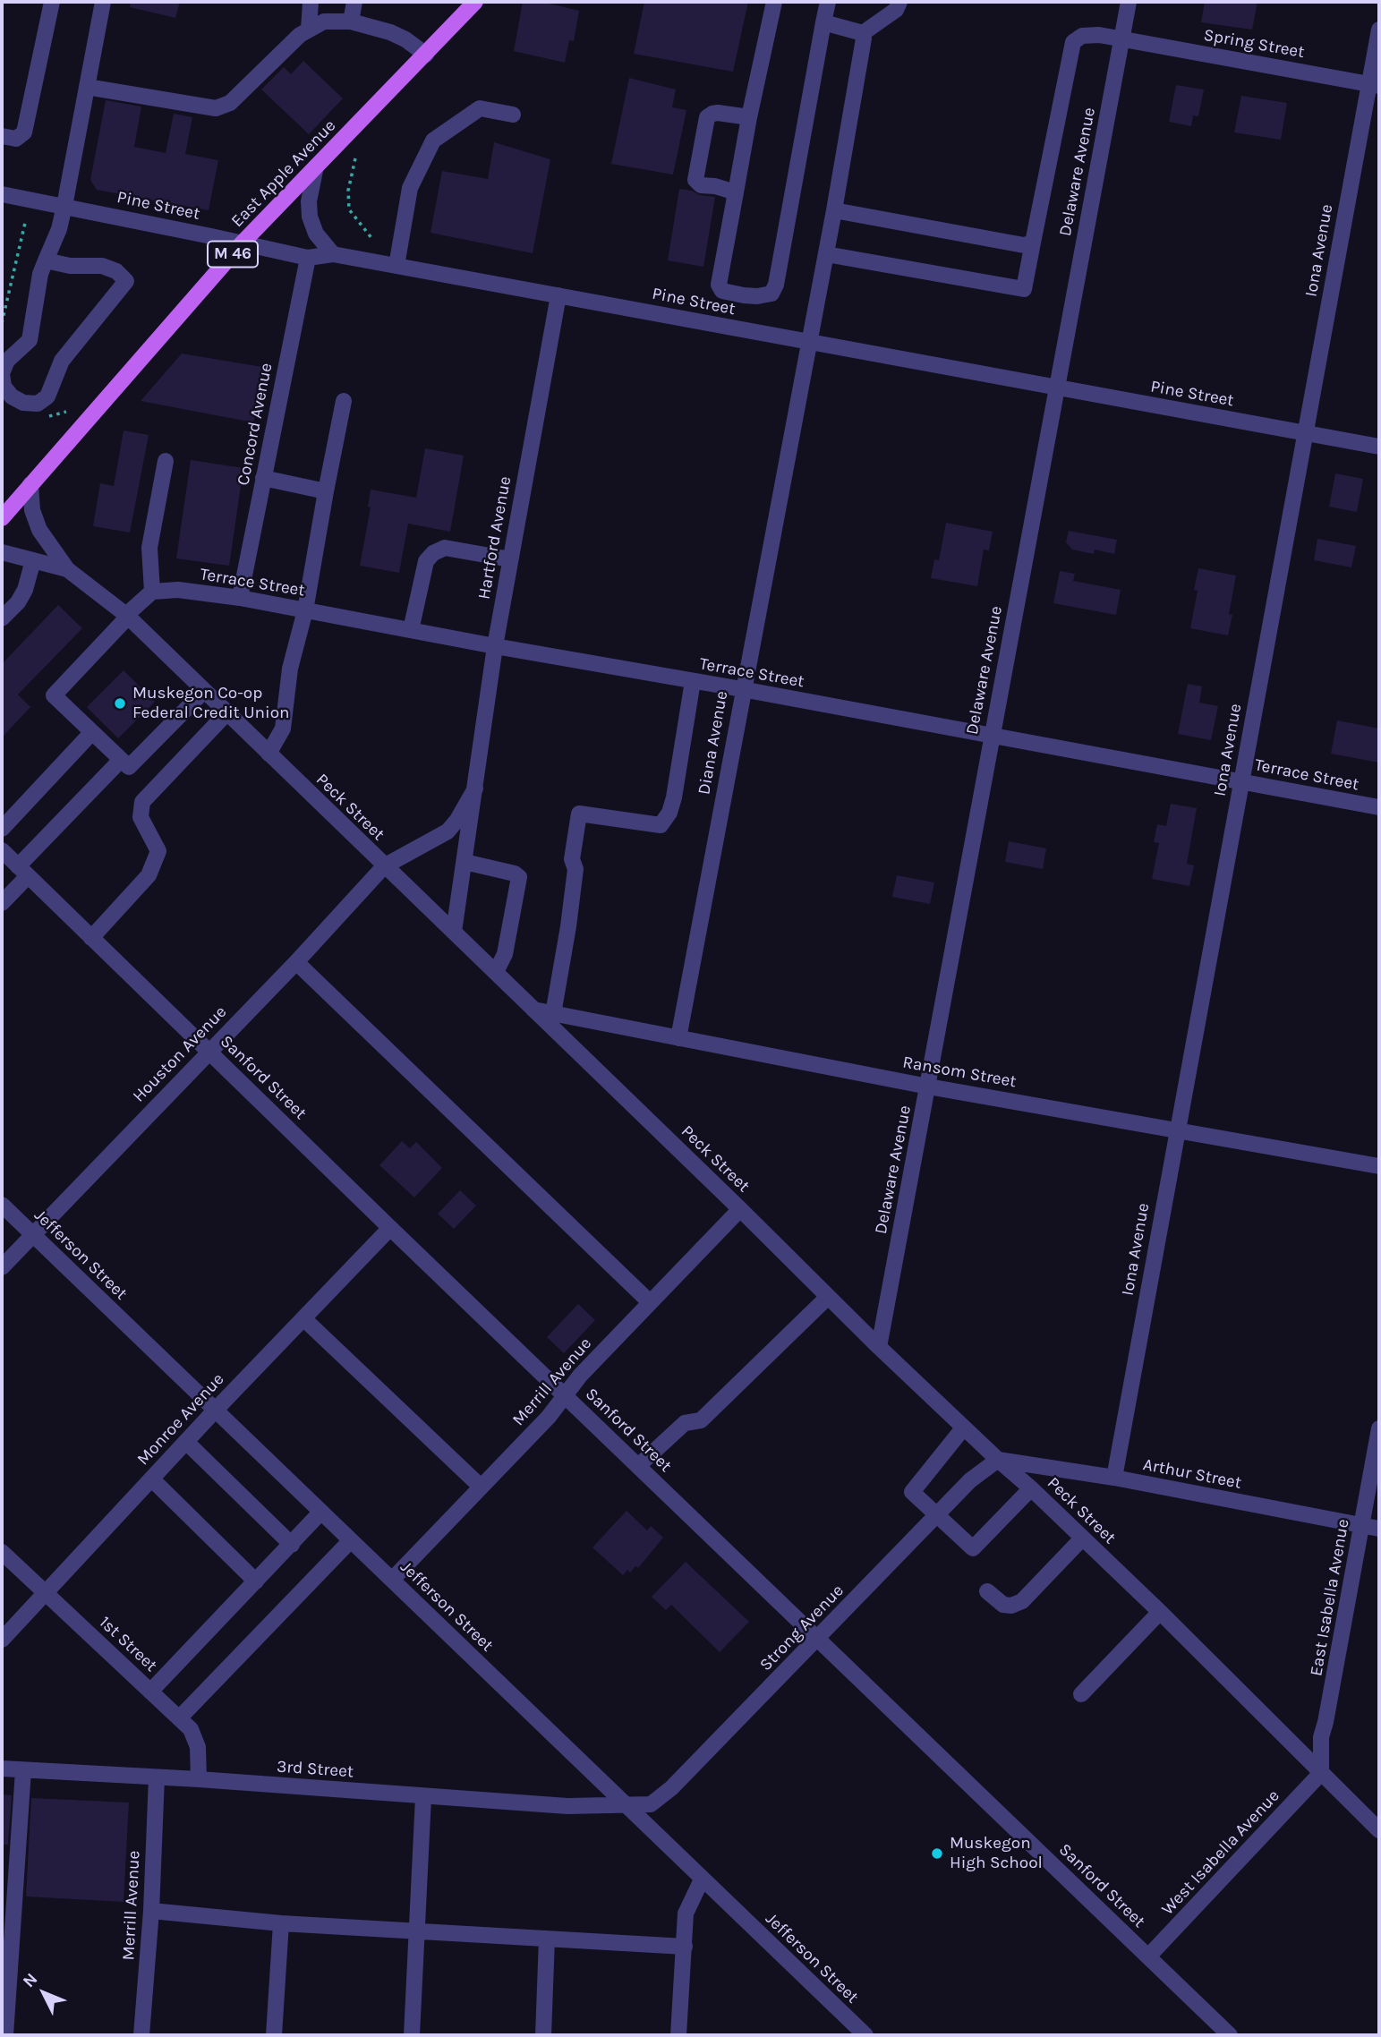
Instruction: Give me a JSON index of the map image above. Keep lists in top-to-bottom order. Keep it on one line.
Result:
{"streets":{"main road":["East Apple Avenue","M 46"],"street":["Spring Street","Delaware Avenue","Pine Street","Iona Avenue","Concord Avenue","Hartford Avenue","Terrace Street","Diana Avenue","Peck Street","Houston Avenue","Ransom Street","Sanford Street","Jefferson Street","Merrill Avenue","Monroe Avenue","Arthur Street","East Isabella Avenue","Strong Avenue","1st Street","3rd Street","West Isabella Avenue"]},"crossings":[["Spring Street","Delaware Avenue"],["Spring Street","Iona Avenue"],["Spring Street","Diana Avenue"],["Delaware Avenue","Pine Street"],["Delaware Avenue","Terrace Street"],["Delaware Avenue","Peck Street"],["Delaware Avenue","Ransom Street"],["East Apple Avenue","Pine Street"],["Pine Street","Iona Avenue"],["Pine Street","Concord Avenue"],["Pine Street","Hartford Avenue"],["Pine Street","Diana Avenue"],["Iona Avenue","Terrace Street"],["Iona Avenue","Ransom Street"],["Iona Avenue","Arthur Street"],["Concord Avenue","Terrace Street"],["Hartford Avenue","Terrace Street"],["Hartford Avenue","Peck Street"],["Hartford Avenue","Houston Avenue"],["Terrace Street","Diana Avenue"],["Diana Avenue","Ransom Street"],["Peck Street","Houston Avenue"],["Peck Street","Ransom Street"],["Peck Street","Merrill Avenue"],["Peck Street","Arthur Street"],["Peck Street","East Isabella Avenue"],["Peck Street","Strong Avenue"],["Peck Street","West Isabella Avenue"],["Houston Avenue","Sanford Street"],["Houston Avenue","Jefferson Street"],["Sanford Street","Merrill Avenue"],["Sanford Street","Monroe Avenue"],["Sanford Street","Strong Avenue"],["Sanford Street","West Isabella Avenue"],["Jefferson Street","Merrill Avenue"],["Jefferson Street","Monroe Avenue"],["Jefferson Street","Strong Avenue"],["Jefferson Street","3rd Street"],["Merrill Avenue","3rd Street"],["Monroe Avenue","1st Street"],["Arthur Street","East Isabella Avenue"],["Arthur Street","Strong Avenue"],["East Isabella Avenue","West Isabella Avenue"],["Strong Avenue","3rd Street"],["1st Street","3rd Street"]],"places":["Muskegon Co-op Federal Credit Union","Muskegon High School"],"north":"top left"}
